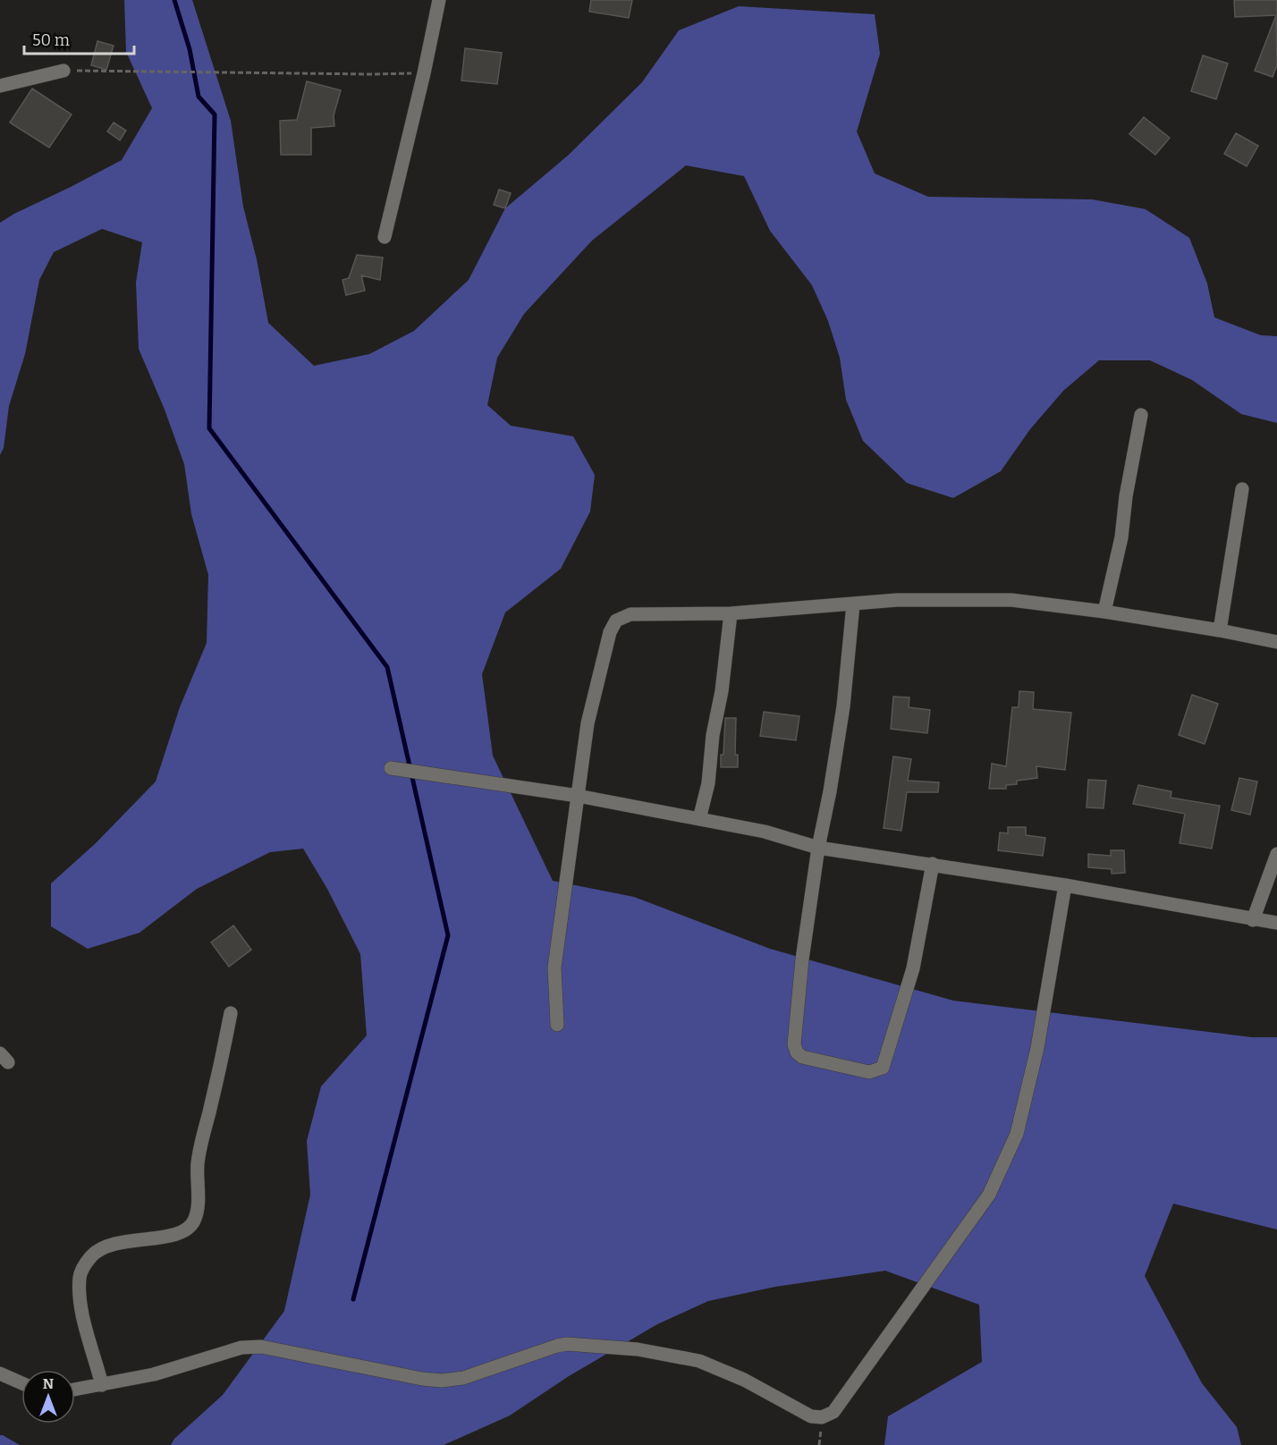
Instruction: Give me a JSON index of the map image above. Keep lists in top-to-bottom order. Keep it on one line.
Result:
{"scale_bar":"50 m","north":"top"}
